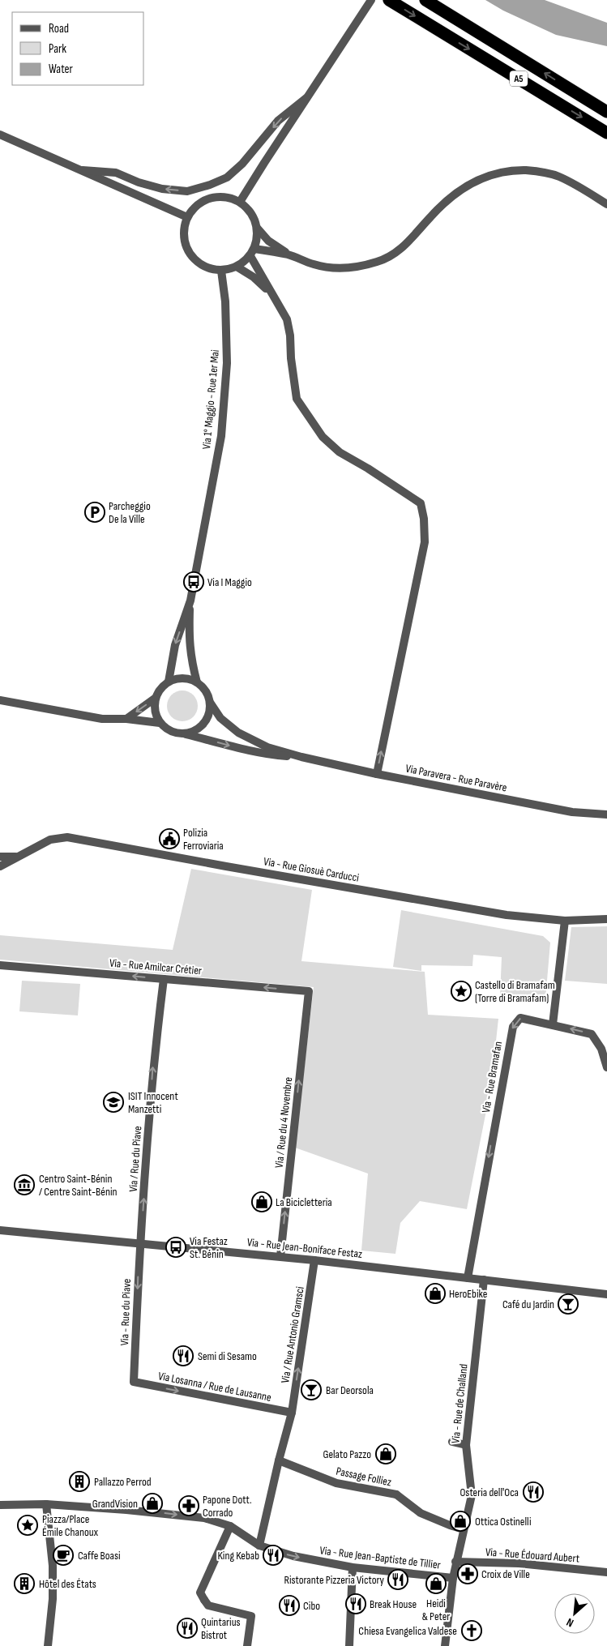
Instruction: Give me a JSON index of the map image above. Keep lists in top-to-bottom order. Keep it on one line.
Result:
{"streets":{"highway":["A5"],"street":["Via 1° Maggio - Rue 1er Mai","Via Paravera - Rue Paravère","Via - Rue Giosuè Carducci","Via - Rue Amilcar Crétier","Via - Rue Bramafan","Via / Rue du 4 Novembre","Via / Rue du Piave","Via - Rue Jean-Boniface Festaz","Via - Rue du Piave","Via / Rue Antonio Gramsci","Via Losanna / Rue de Lausanne","Via - Rue de Challand","Passage Folliez","Via - Rue Édouard Aubert","Via - Rue Jean-Baptiste de Tillier"]},"crossings":[["Via 1° Maggio - Rue 1er Mai","Via Paravera - Rue Paravère"],["Via - Rue Amilcar Crétier","Via / Rue du 4 Novembre"],["Via - Rue Amilcar Crétier","Via / Rue du Piave"],["Via - Rue Bramafan","Via - Rue Jean-Boniface Festaz"],["Via / Rue du 4 Novembre","Via - Rue Jean-Boniface Festaz"],["Via / Rue du Piave","Via - Rue Jean-Boniface Festaz"],["Via / Rue du Piave","Via - Rue du Piave"],["Via - Rue Jean-Boniface Festaz","Via - Rue du Piave"],["Via - Rue Jean-Boniface Festaz","Via / Rue Antonio Gramsci"],["Via - Rue Jean-Boniface Festaz","Via - Rue de Challand"],["Via - Rue du Piave","Via Losanna / Rue de Lausanne"],["Via / Rue Antonio Gramsci","Via Losanna / Rue de Lausanne"],["Via / Rue Antonio Gramsci","Passage Folliez"],["Via / Rue Antonio Gramsci","Via - Rue Jean-Baptiste de Tillier"],["Via - Rue de Challand","Passage Folliez"],["Via - Rue de Challand","Via - Rue Édouard Aubert"],["Via - Rue de Challand","Via - Rue Jean-Baptiste de Tillier"]],"one_way":["Via - Rue Amilcar Crétier","Via - Rue Bramafan","Via / Rue du 4 Novembre","Via / Rue du Piave","Via - Rue du Piave","Via / Rue Antonio Gramsci","Via Losanna / Rue de Lausanne","Via - Rue Jean-Baptiste de Tillier"],"places":{"parking":["Parcheggio De la Ville"],"bus stop":["Via I Maggio","Via Festaz St. Bénin"],"public building":["Polizia Ferroviaria"],"place":["Castello di Bramafam (Torre di Bramafam)","Piazza/Place Émile Chanoux"],"school or university":["ISIT Innocent Manzetti"],"museum":["Centro Saint-Bénin / Centre Saint-Bénin"],"shop":["La Bicicletteria","HeroEbike","Gelato Pazzo","GrandVision","Ottica Ostinelli","Heidi & Peter"],"bar":["Café du Jardin","Bar Deorsola"],"restaurant":["Semi di Sesamo","Osteria dell'Oca","King Kebab","Ristorante Pizzeria Victory","Break House","Cibo","Quintarius Bistrot"],"building":["Pallazzo Perrod","Hôtel des États"],"pharmacy":["Papone Dott. Corrado","Croix de Ville"],"cafe":["Caffe Boasi"],"church":["Chiesa Evangelica Valdese"]},"legend":["Road","Park","Water"],"north":"bottom left"}
